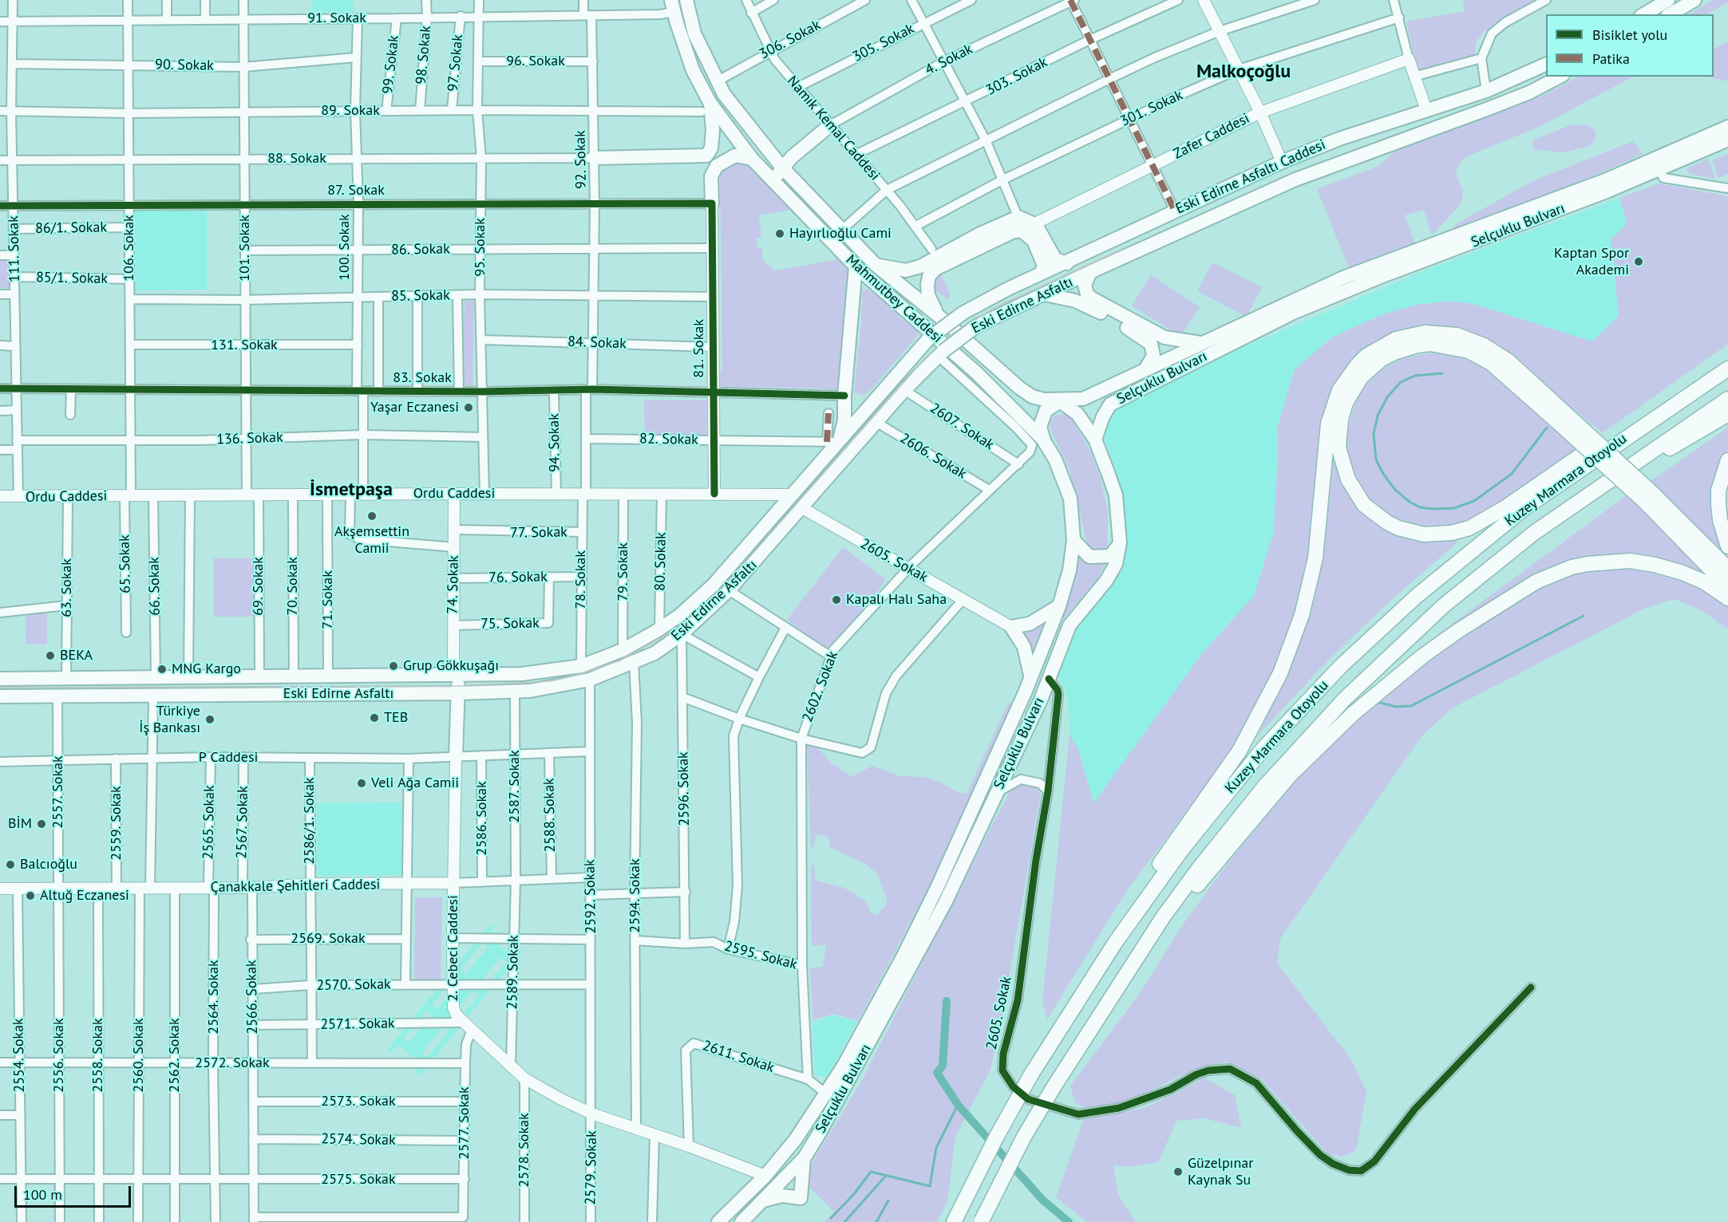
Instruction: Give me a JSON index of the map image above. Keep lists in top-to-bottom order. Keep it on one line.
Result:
{"streets":{"highway":["Kuzey Marmara Otoyolu"],"main road":["Zafer Caddesi","Eski Edirne Asfaltı Caddesi","Selçuklu Bulvarı","Mahmutbey Caddesi","Eski Edirne Asfaltı","81. Sokak","Ordu Caddesi","2605. Sokak","74. Sokak","Çanakkale Şehitleri Caddesi","2. Cebeci Caddesi"],"street":["91. Sokak","306. Sokak","305. Sokak","98. Sokak","4. Sokak","96. Sokak","97. Sokak","99. Sokak","90. Sokak","303. Sokak","301. Sokak","89. Sokak","Namık Kemal Caddesi","88. Sokak","92. Sokak","87. Sokak","86/1. Sokak","100. Sokak","95. Sokak","106. Sokak","101. Sokak","111. Sokak","86. Sokak","85/1. Sokak","85. Sokak","84. Sokak","131. Sokak","83. Sokak","2607. Sokak","136. Sokak","82. Sokak","94. Sokak","2606. Sokak","77. Sokak","80. Sokak","65. Sokak","79. Sokak","76. Sokak","78. Sokak","66. Sokak","69. Sokak","70. Sokak","63. Sokak","71. Sokak","75. Sokak","2602. Sokak","P Caddesi","2587. Sokak","2596. Sokak","2557. Sokak","2588. Sokak","2586. Sokak","2586/1. Sokak","2565. Sokak","2567. Sokak","2559. Sokak","2594. Sokak","2592. Sokak","2569. Sokak","2595. Sokak","2589. Sokak","2570. Sokak","2564. Sokak","2566. Sokak","2571. Sokak","2554. Sokak","2556. Sokak","2558. Sokak","2560. Sokak","2562. Sokak","2611. Sokak","2572. Sokak","2573. Sokak","2577. Sokak","2574. Sokak","2578. Sokak","2579. Sokak","2575. Sokak"]},"crossings":[["91. Sokak","98. Sokak"],["91. Sokak","97. Sokak"],["91. Sokak","99. Sokak"],["91. Sokak","92. Sokak"],["91. Sokak","100. Sokak"],["91. Sokak","95. Sokak"],["91. Sokak","106. Sokak"],["91. Sokak","101. Sokak"],["91. Sokak","111. Sokak"],["91. Sokak","Mahmutbey Caddesi"],["306. Sokak","Namık Kemal Caddesi"],["306. Sokak","Mahmutbey Caddesi"],["305. Sokak","Namık Kemal Caddesi"],["98. Sokak","89. Sokak"],["4. Sokak","Namık Kemal Caddesi"],["96. Sokak","92. Sokak"],["96. Sokak","95. Sokak"],["97. Sokak","89. Sokak"],["99. Sokak","89. Sokak"],["90. Sokak","100. Sokak"],["90. Sokak","106. Sokak"],["90. Sokak","101. Sokak"],["90. Sokak","111. Sokak"],["303. Sokak","Namık Kemal Caddesi"],["301. Sokak","Namık Kemal Caddesi"],["89. Sokak","92. Sokak"],["89. Sokak","100. Sokak"],["89. Sokak","95. Sokak"],["89. Sokak","106. Sokak"],["89. Sokak","101. Sokak"],["89. Sokak","111. Sokak"],["89. Sokak","Mahmutbey Caddesi"],["88. Sokak","92. Sokak"],["88. Sokak","100. Sokak"],["88. Sokak","95. Sokak"],["88. Sokak","106. Sokak"],["88. Sokak","101. Sokak"],["88. Sokak","111. Sokak"],["92. Sokak","87. Sokak"],["92. Sokak","86. Sokak"],["92. Sokak","85. Sokak"],["92. Sokak","84. Sokak"],["92. Sokak","83. Sokak"],["92. Sokak","82. Sokak"],["92. Sokak","Ordu Caddesi"],["92. Sokak","78. Sokak"],["Eski Edirne Asfaltı Caddesi","Eski Edirne Asfaltı"],["87. Sokak","100. Sokak"],["87. Sokak","95. Sokak"],["87. Sokak","106. Sokak"],["87. Sokak","101. Sokak"],["87. Sokak","111. Sokak"],["87. Sokak","81. Sokak"],["Selçuklu Bulvarı","Mahmutbey Caddesi"],["Selçuklu Bulvarı","2. Cebeci Caddesi"],["Selçuklu Bulvarı","2611. Sokak"],["86/1. Sokak","106. Sokak"],["86/1. Sokak","111. Sokak"],["100. Sokak","86. Sokak"],["100. Sokak","85. Sokak"],["100. Sokak","131. Sokak"],["100. Sokak","83. Sokak"],["100. Sokak","136. Sokak"],["100. Sokak","Ordu Caddesi"],["95. Sokak","86. Sokak"],["95. Sokak","85. Sokak"],["95. Sokak","84. Sokak"],["95. Sokak","83. Sokak"],["95. Sokak","136. Sokak"],["95. Sokak","Ordu Caddesi"],["106. Sokak","85/1. Sokak"],["106. Sokak","85. Sokak"],["106. Sokak","131. Sokak"],["106. Sokak","83. Sokak"],["106. Sokak","136. Sokak"],["106. Sokak","Ordu Caddesi"],["106. Sokak","65. Sokak"],["101. Sokak","86. Sokak"],["101. Sokak","85. Sokak"],["101. Sokak","131. Sokak"],["101. Sokak","83. Sokak"],["101. Sokak","136. Sokak"],["101. Sokak","Ordu Caddesi"],["111. Sokak","85/1. Sokak"],["111. Sokak","83. Sokak"],["111. Sokak","136. Sokak"],["111. Sokak","Ordu Caddesi"],["86. Sokak","81. Sokak"],["85. Sokak","81. Sokak"],["Eski Edirne Asfaltı","2607. Sokak"],["Eski Edirne Asfaltı","82. Sokak"],["Eski Edirne Asfaltı","2606. Sokak"],["Eski Edirne Asfaltı","Ordu Caddesi"],["Eski Edirne Asfaltı","2605. Sokak"],["Eski Edirne Asfaltı","80. Sokak"],["Eski Edirne Asfaltı","79. Sokak"],["Eski Edirne Asfaltı","78. Sokak"],["Eski Edirne Asfaltı","74. Sokak"],["Eski Edirne Asfaltı","66. Sokak"],["Eski Edirne Asfaltı","69. Sokak"],["Eski Edirne Asfaltı","70. Sokak"],["Eski Edirne Asfaltı","63. Sokak"],["Eski Edirne Asfaltı","71. Sokak"],["Eski Edirne Asfaltı","2602. Sokak"],["Eski Edirne Asfaltı","2587. Sokak"],["Eski Edirne Asfaltı","2596. Sokak"],["Eski Edirne Asfaltı","2557. Sokak"],["Eski Edirne Asfaltı","2594. Sokak"],["Eski Edirne Asfaltı","2592. Sokak"],["Eski Edirne Asfaltı","2560. Sokak"],["84. Sokak","81. Sokak"],["81. Sokak","83. Sokak"],["81. Sokak","82. Sokak"],["81. Sokak","Ordu Caddesi"],["83. Sokak","94. Sokak"],["2607. Sokak","2602. Sokak"],["94. Sokak","Ordu Caddesi"],["2606. Sokak","2602. Sokak"],["Ordu Caddesi","80. Sokak"],["Ordu Caddesi","65. Sokak"],["Ordu Caddesi","79. Sokak"],["Ordu Caddesi","78. Sokak"],["Ordu Caddesi","74. Sokak"],["Ordu Caddesi","66. Sokak"],["Ordu Caddesi","69. Sokak"],["Ordu Caddesi","70. Sokak"],["Ordu Caddesi","63. Sokak"],["Ordu Caddesi","71. Sokak"],["77. Sokak","78. Sokak"],["77. Sokak","74. Sokak"],["2605. Sokak","2602. Sokak"],["76. Sokak","78. Sokak"],["76. Sokak","74. Sokak"],["76. Sokak","75. Sokak"],["74. Sokak","75. Sokak"],["2602. Sokak","2595. Sokak"],["P Caddesi","2587. Sokak"],["P Caddesi","2557. Sokak"],["P Caddesi","2588. Sokak"],["P Caddesi","2586. Sokak"],["P Caddesi","2586/1. Sokak"],["P Caddesi","2565. Sokak"],["P Caddesi","2567. Sokak"],["P Caddesi","2559. Sokak"],["P Caddesi","2592. Sokak"],["P Caddesi","2. Cebeci Caddesi"],["P Caddesi","2560. Sokak"],["2587. Sokak","Çanakkale Şehitleri Caddesi"],["2587. Sokak","2589. Sokak"],["2596. Sokak","2595. Sokak"],["2557. Sokak","Çanakkale Şehitleri Caddesi"],["2557. Sokak","2556. Sokak"],["2588. Sokak","Çanakkale Şehitleri Caddesi"],["2586. Sokak","Çanakkale Şehitleri Caddesi"],["2586/1. Sokak","Çanakkale Şehitleri Caddesi"],["2586/1. Sokak","2569. Sokak"],["2586/1. Sokak","2570. Sokak"],["2586/1. Sokak","2571. Sokak"],["2586/1. Sokak","2572. Sokak"],["2565. Sokak","Çanakkale Şehitleri Caddesi"],["2565. Sokak","2564. Sokak"],["2567. Sokak","Çanakkale Şehitleri Caddesi"],["2567. Sokak","2566. Sokak"],["2559. Sokak","Çanakkale Şehitleri Caddesi"],["Çanakkale Şehitleri Caddesi","2592. Sokak"],["Çanakkale Şehitleri Caddesi","2. Cebeci Caddesi"],["Çanakkale Şehitleri Caddesi","2589. Sokak"],["Çanakkale Şehitleri Caddesi","2564. Sokak"],["Çanakkale Şehitleri Caddesi","2566. Sokak"],["Çanakkale Şehitleri Caddesi","2554. Sokak"],["Çanakkale Şehitleri Caddesi","2556. Sokak"],["Çanakkale Şehitleri Caddesi","2558. Sokak"],["Çanakkale Şehitleri Caddesi","2560. Sokak"],["Çanakkale Şehitleri Caddesi","2562. Sokak"],["2594. Sokak","2. Cebeci Caddesi"],["2594. Sokak","2595. Sokak"],["2592. Sokak","2. Cebeci Caddesi"],["2592. Sokak","2570. Sokak"],["2592. Sokak","2579. Sokak"],["2569. Sokak","2566. Sokak"],["2. Cebeci Caddesi","2589. Sokak"],["2. Cebeci Caddesi","2570. Sokak"],["2. Cebeci Caddesi","2571. Sokak"],["2. Cebeci Caddesi","2611. Sokak"],["2. Cebeci Caddesi","2577. Sokak"],["2. Cebeci Caddesi","2578. Sokak"],["2. Cebeci Caddesi","2579. Sokak"],["2595. Sokak","2611. Sokak"],["2589. Sokak","2570. Sokak"],["2570. Sokak","2566. Sokak"],["2564. Sokak","2572. Sokak"],["2564. Sokak","2575. Sokak"],["2566. Sokak","2571. Sokak"],["2566. Sokak","2572. Sokak"],["2566. Sokak","2573. Sokak"],["2566. Sokak","2577. Sokak"],["2566. Sokak","2574. Sokak"],["2566. Sokak","2575. Sokak"],["2554. Sokak","2572. Sokak"],["2554. Sokak","2575. Sokak"],["2556. Sokak","2572. Sokak"],["2556. Sokak","2575. Sokak"],["2558. Sokak","2572. Sokak"],["2558. Sokak","2575. Sokak"],["2560. Sokak","2572. Sokak"],["2560. Sokak","2575. Sokak"],["2562. Sokak","2572. Sokak"],["2562. Sokak","2575. Sokak"],["2572. Sokak","2577. Sokak"],["2573. Sokak","2577. Sokak"],["2577. Sokak","2574. Sokak"],["2577. Sokak","2575. Sokak"]],"districts":["Malkoçoğlu","İsmetpaşa"],"places":["Hayırlıoğlu Cami","Kaptan Spor Akademi","Yaşar Eczanesi","Akşemsettin Camii","Kapalı Halı Saha","BEKA","Grup Gökkuşağı","MNG Kargo","TEB","Türkiye İş Bankası","Veli Ağa Camii","BİM","Balcıoğlu","Altuğ Eczanesi","Güzelpınar Kaynak Su"],"legend":["Bisiklet yolu","Patika"],"scale_bar":"100 m"}
